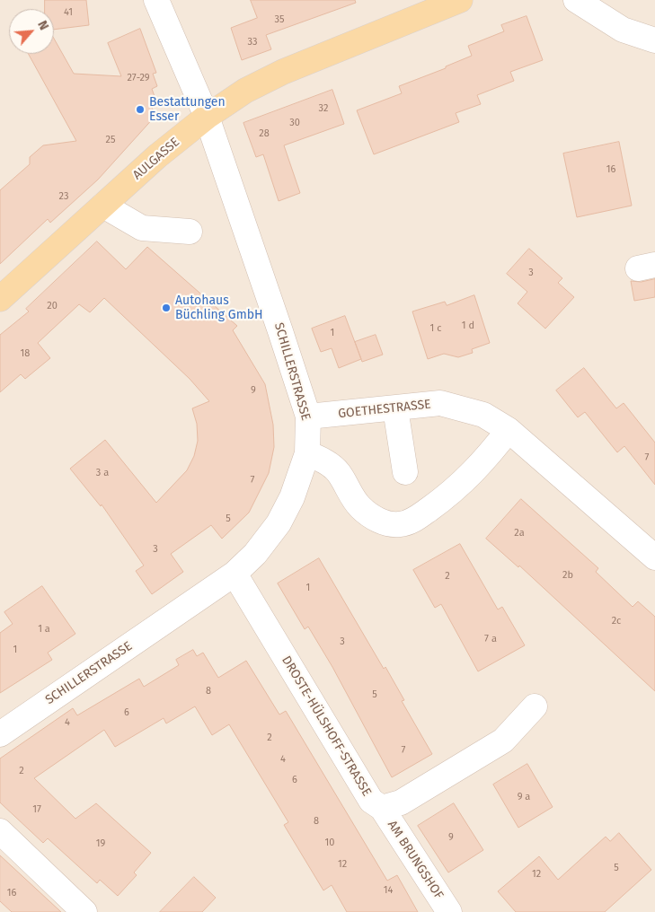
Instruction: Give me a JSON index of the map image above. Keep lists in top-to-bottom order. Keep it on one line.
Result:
{"streets":{"main road":["AULGASSE"],"street":["SCHILLERSTRASSE","GOETHESTRASSE","DROSTE-HÜLSHOFF-STRASSE","AM BRUNGSHOF"]},"crossings":[["AULGASSE","SCHILLERSTRASSE"],["SCHILLERSTRASSE","GOETHESTRASSE"],["SCHILLERSTRASSE","DROSTE-HÜLSHOFF-STRASSE"],["DROSTE-HÜLSHOFF-STRASSE","AM BRUNGSHOF"]],"places":["Bestattungen Esser","Autohaus Büchling GmbH"],"house_numbers":["41","35","33","27-29","32","30","28","25","16","23","3","20","1 d","1 c","1","18","9","7","3 a","7","5","2a","3","2b","2","1","2c","1 a","7 a","3","1","8","5","6","4","2","7","4","2","6","9 a","17","8","9","10","19","12","5","12","14","16"],"north":"top right"}
